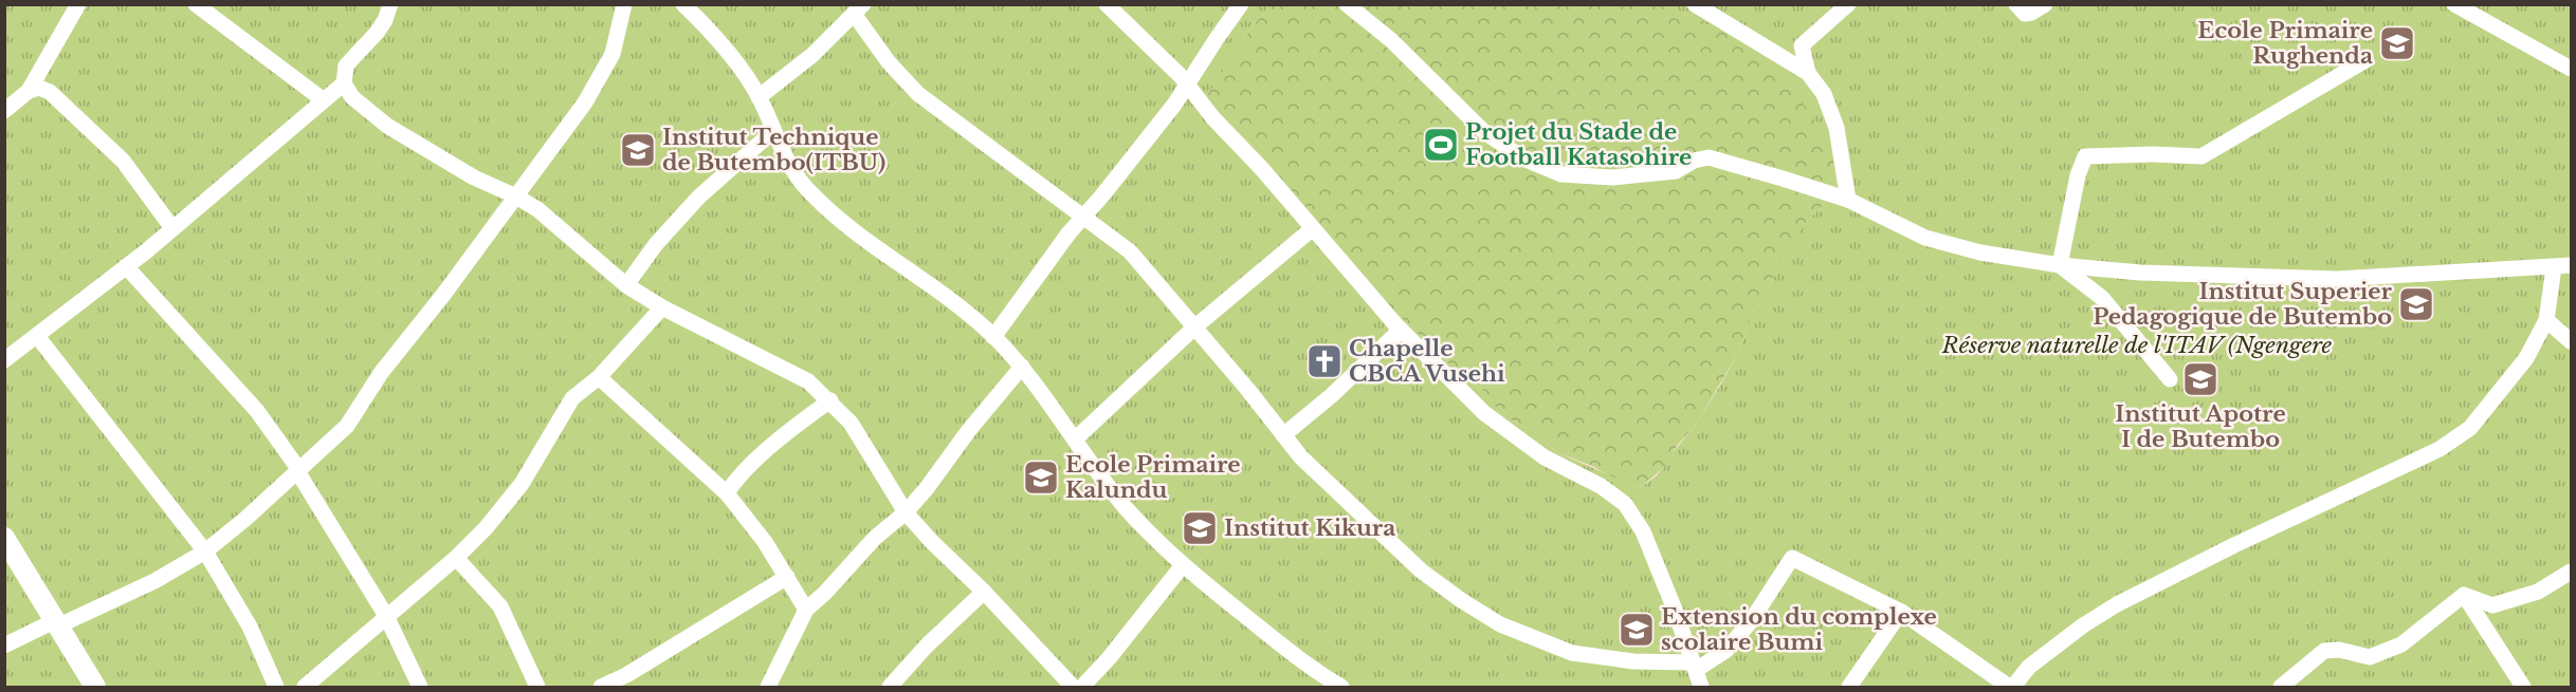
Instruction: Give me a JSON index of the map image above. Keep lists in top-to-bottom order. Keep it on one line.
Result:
{"parks":["Réserve naturelle de l'ITAV (Ngengere"],"places":{"school or university":["Ecole Primaire Rughenda","Institut Technique de Butembo(ITBU)","Institut Superier Pedagogique de Butembo","Institut Apotre I de Butembo","Ecole Primaire Kalundu","Institut Kikura","Extension du complexe scolaire Bumi"],"sports":["Projet du Stade de Football Katasohire"],"church":["Chapelle CBCA Vusehi"]}}
